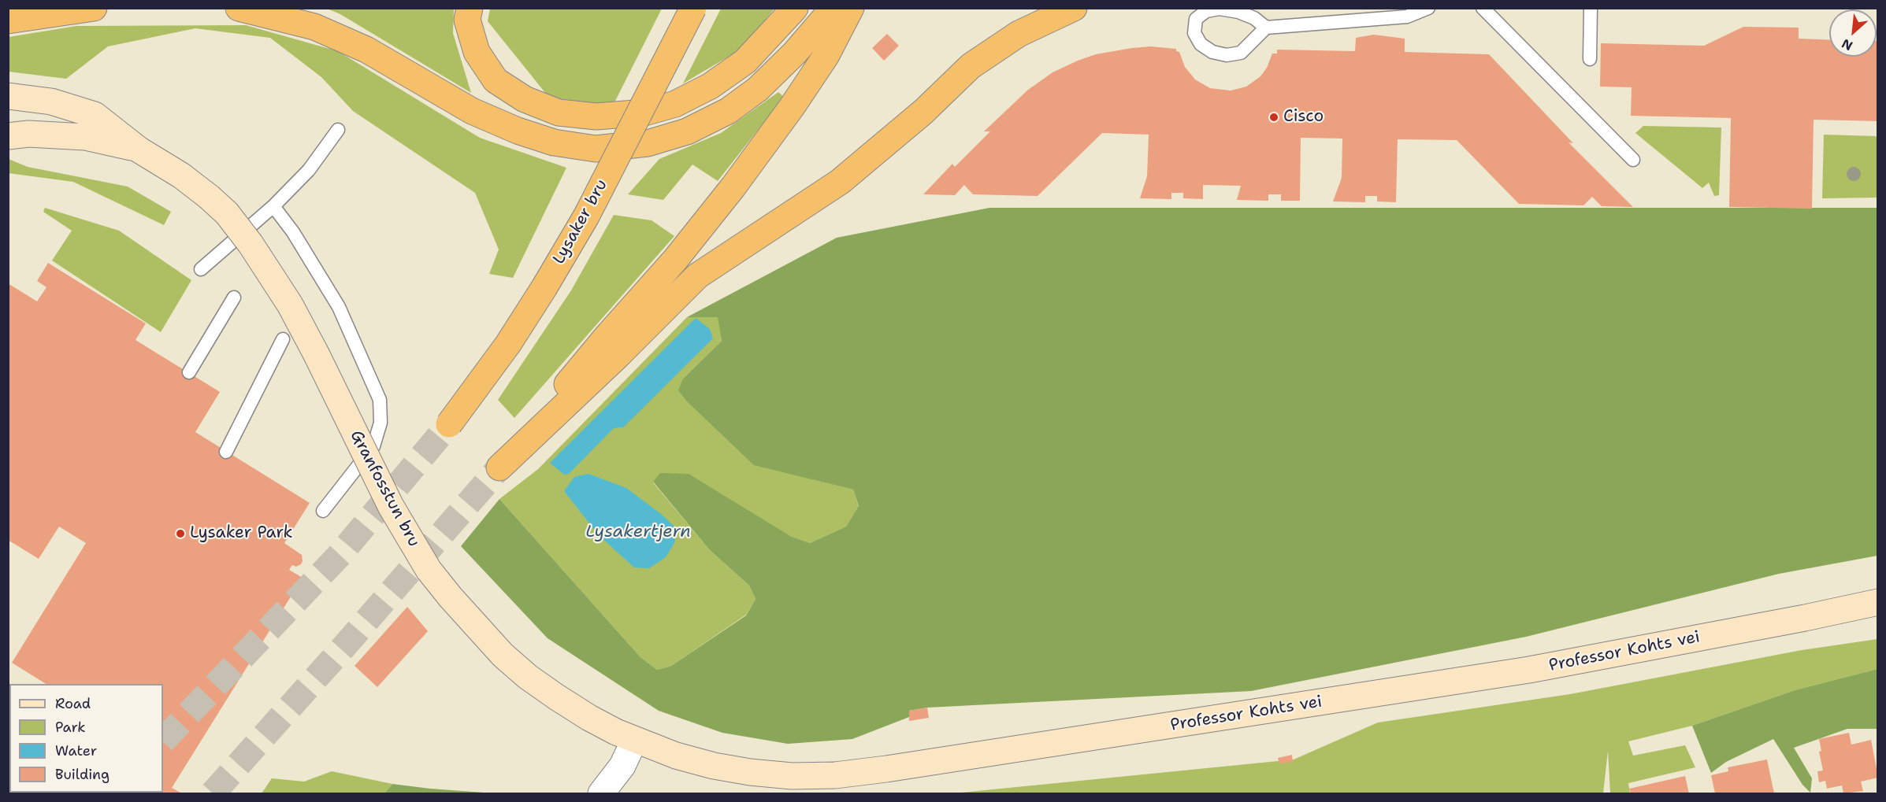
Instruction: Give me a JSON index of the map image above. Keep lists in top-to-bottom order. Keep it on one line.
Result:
{"streets":{"highway":["Lysaker bru"],"main road":["Granfosstun bru","Professor Kohts vei"]},"crossings":[["Granfosstun bru","Professor Kohts vei"]],"water":["Lysakertjern"],"places":["Cisco","Lysaker Park"],"legend":["Road","Park","Water","Building"],"north":"bottom left"}
